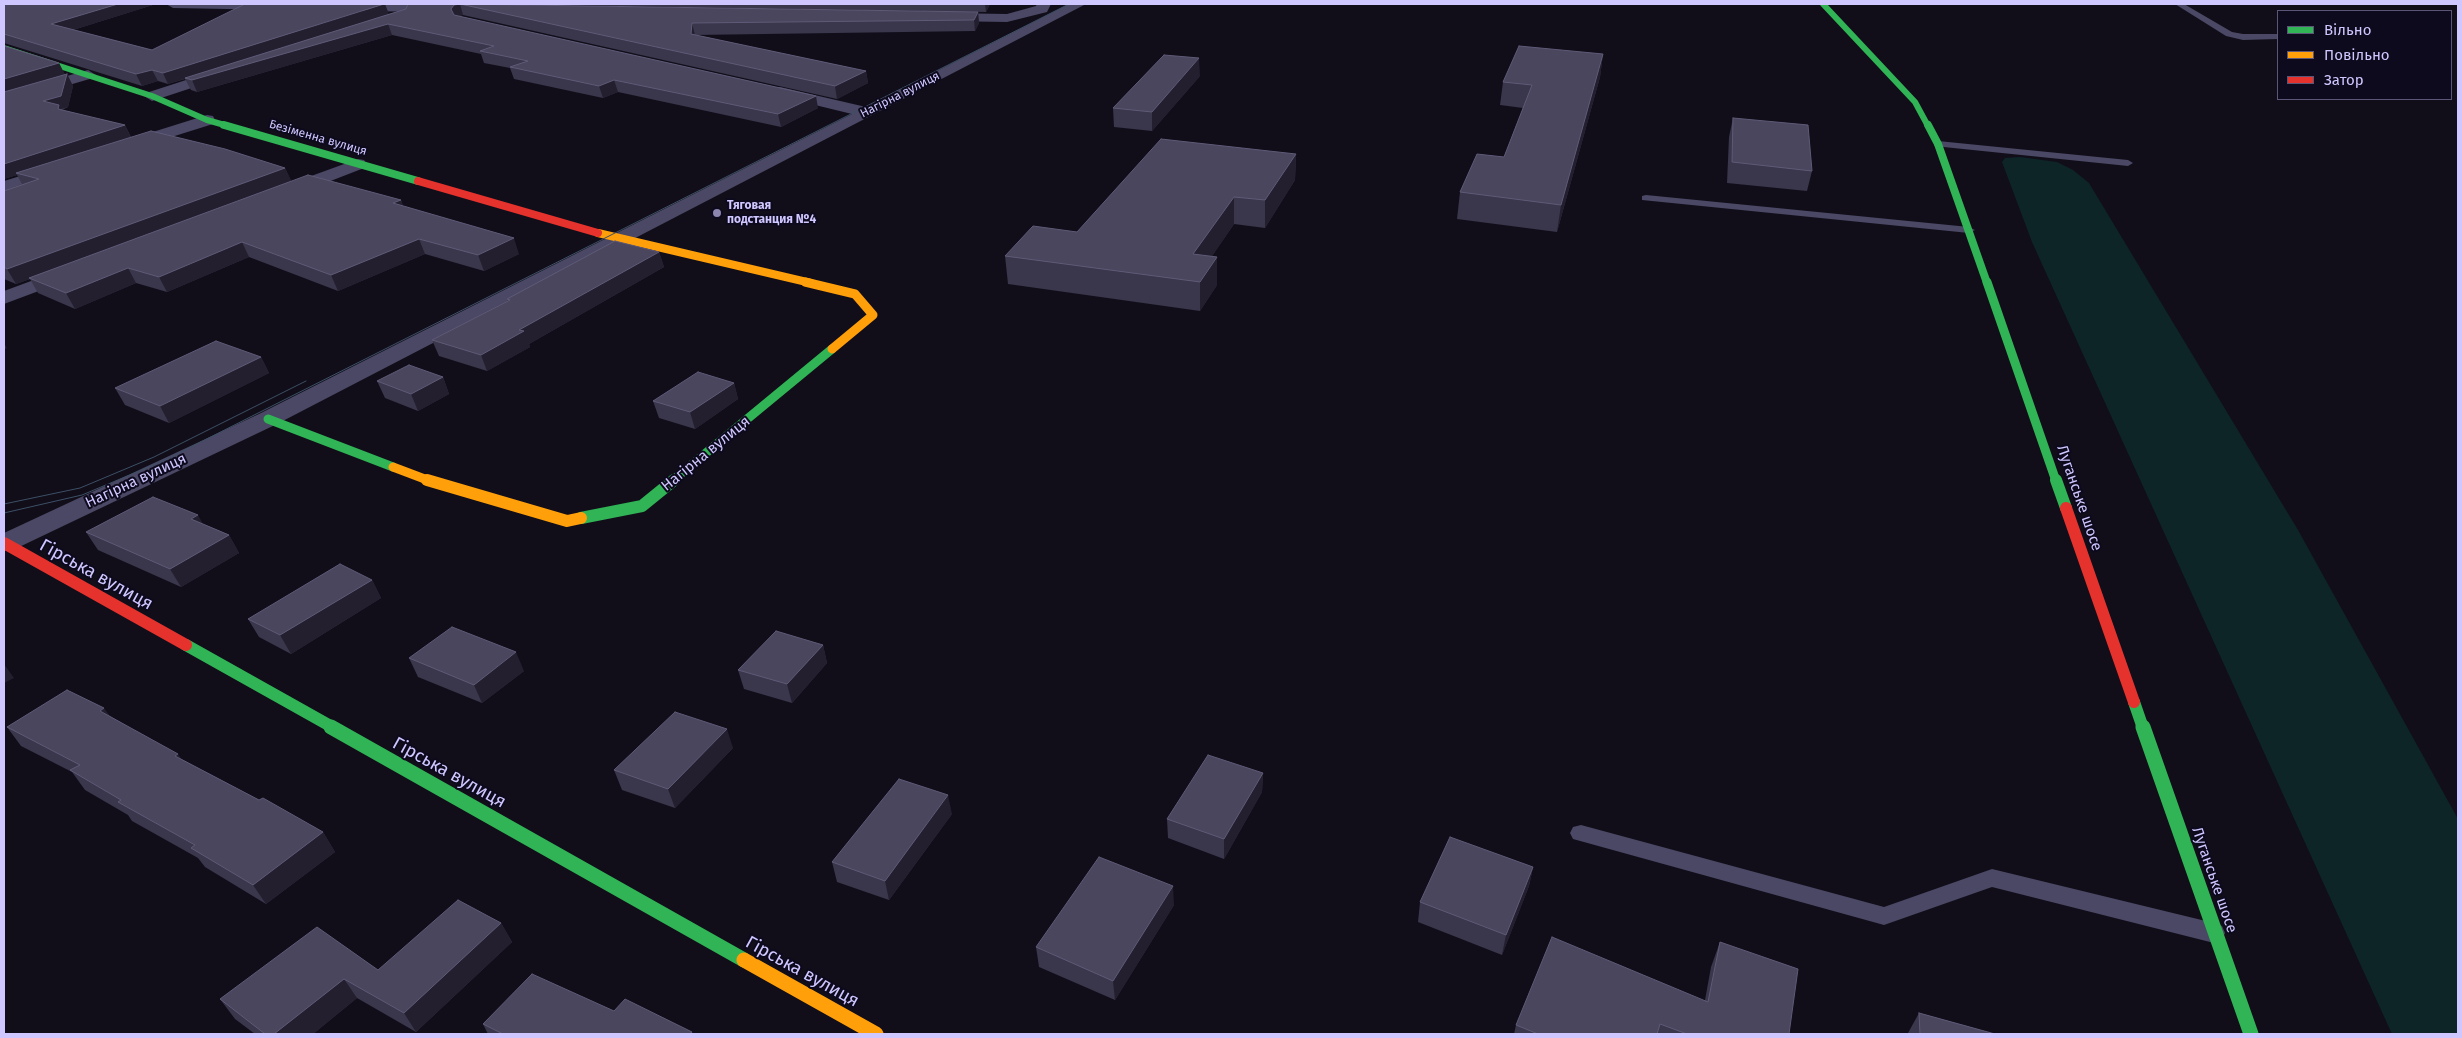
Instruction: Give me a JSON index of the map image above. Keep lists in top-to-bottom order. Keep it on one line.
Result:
{"streets":{"street":["Нагірна вулиця","Безіменна вулиця","Луганське шосе","Гірська вулиця"]},"crossings":[["Нагірна вулиця","Безіменна вулиця"],["Нагірна вулиця","Гірська вулиця"]],"places":["Тяговая подстанция №4"],"legend":["Вільно","Повільно","Затор"]}
